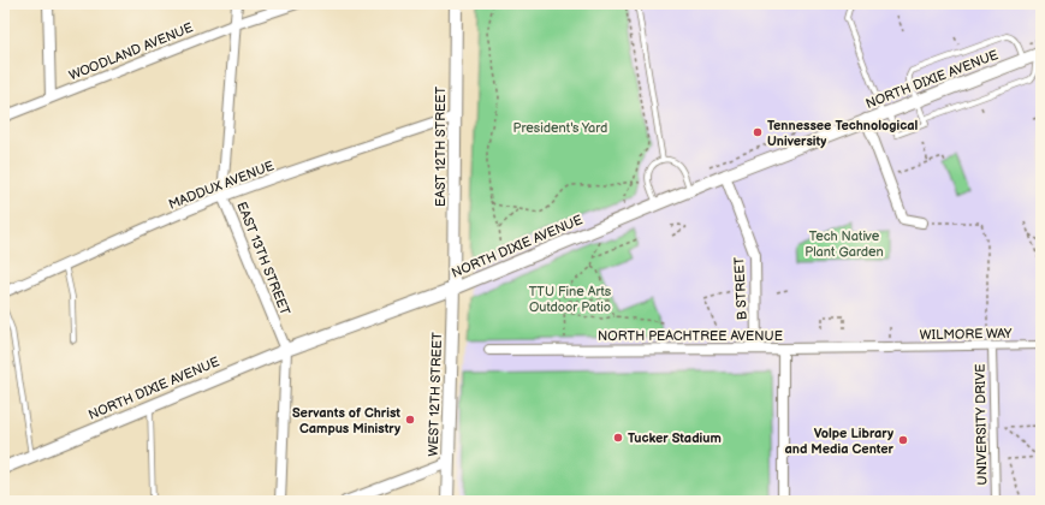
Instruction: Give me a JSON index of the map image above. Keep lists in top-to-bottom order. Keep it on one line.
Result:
{"streets":{"street":["WOODLAND AVENUE","NORTH DIXIE AVENUE","EAST 12TH STREET","MADDUX AVENUE","EAST 13TH STREET","B STREET","WILMORE WAY","NORTH PEACHTREE AVENUE","WEST 12TH STREET","UNIVERSITY DRIVE"]},"crossings":[["WOODLAND AVENUE","EAST 13TH STREET"],["NORTH DIXIE AVENUE","EAST 12TH STREET"],["NORTH DIXIE AVENUE","EAST 13TH STREET"],["NORTH DIXIE AVENUE","B STREET"],["NORTH DIXIE AVENUE","WEST 12TH STREET"],["EAST 12TH STREET","MADDUX AVENUE"],["EAST 12TH STREET","WEST 12TH STREET"],["MADDUX AVENUE","EAST 13TH STREET"],["B STREET","NORTH PEACHTREE AVENUE"],["WILMORE WAY","NORTH PEACHTREE AVENUE"],["WILMORE WAY","UNIVERSITY DRIVE"]],"parks":["President's Yard","Tech Native Plant Garden","TTU Fine Arts Outdoor Patio"],"places":["Tennessee Technological University","Servants of Christ Campus Ministry","Tucker Stadium","Volpe Library and Media Center"]}
